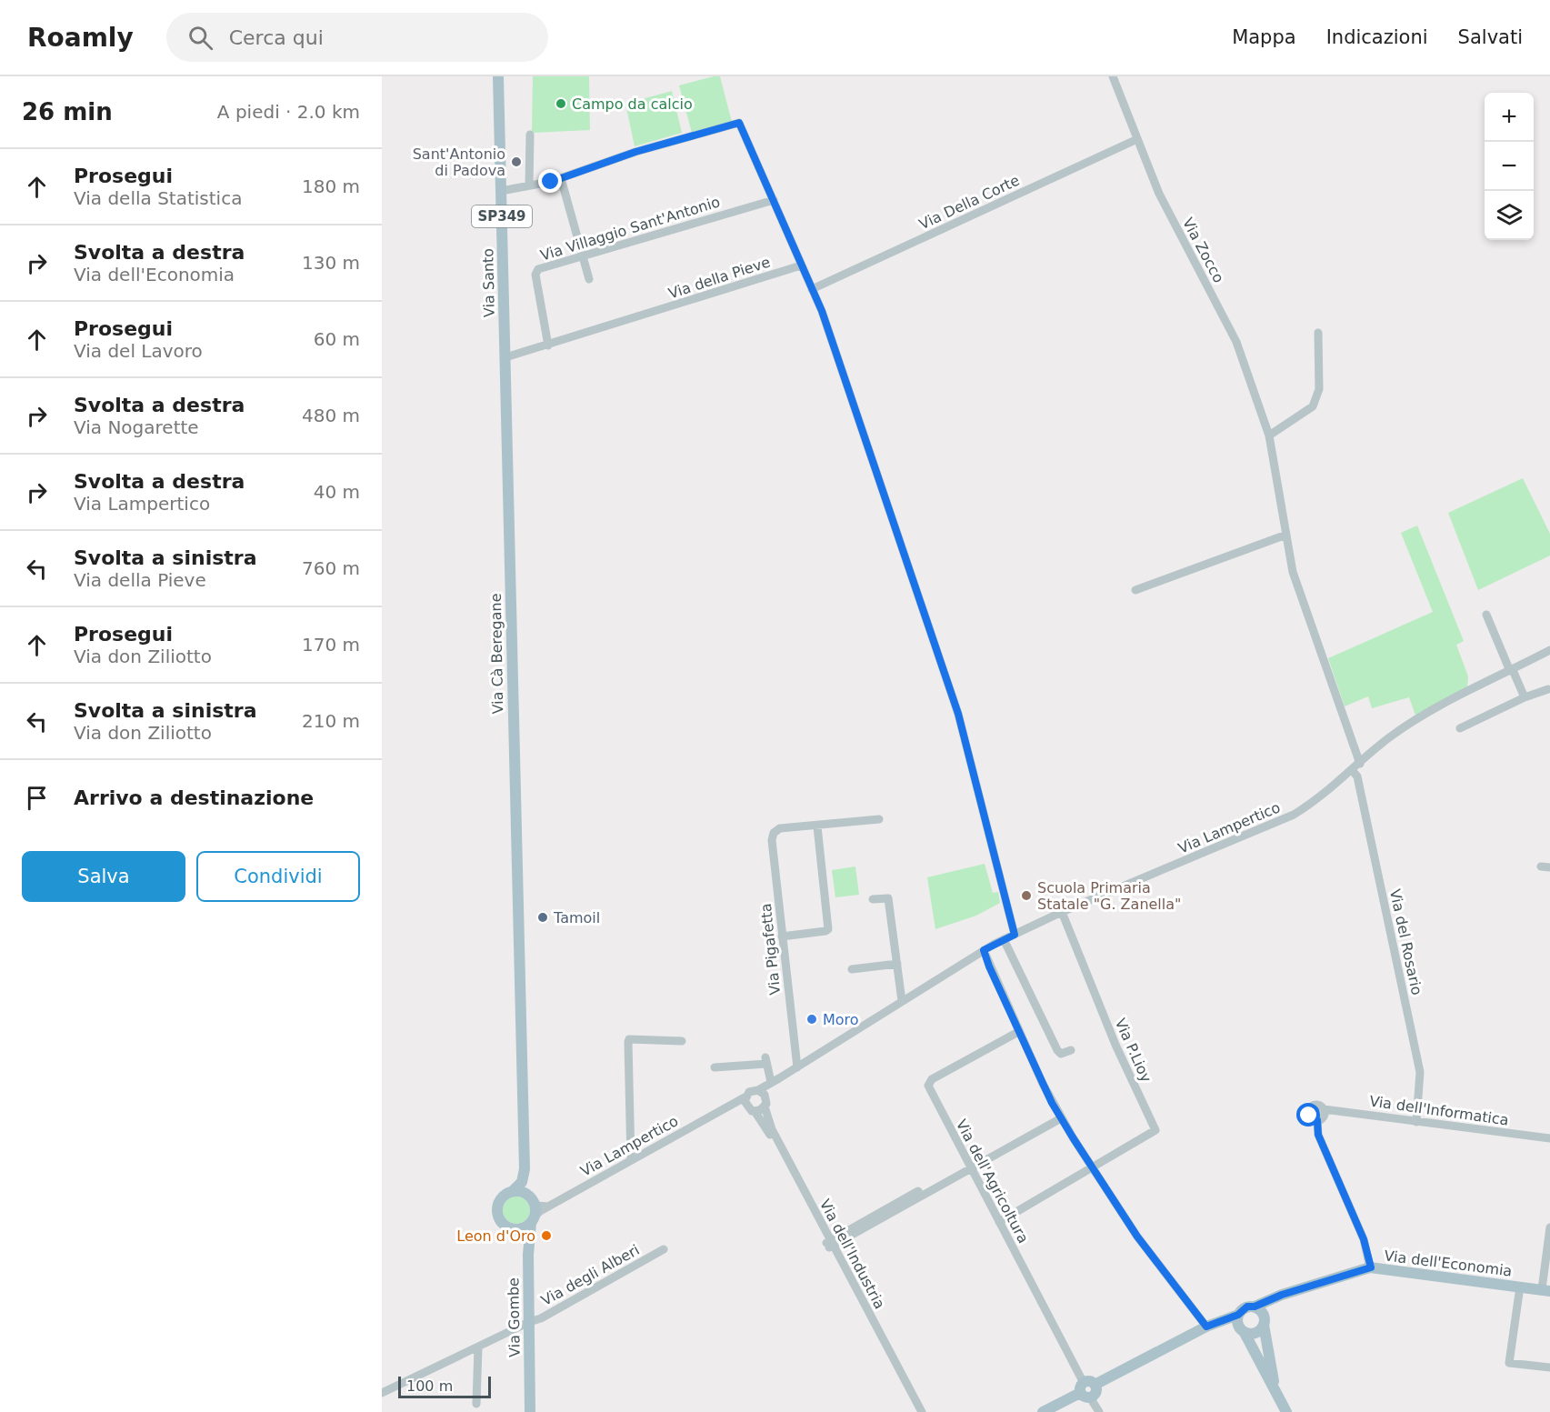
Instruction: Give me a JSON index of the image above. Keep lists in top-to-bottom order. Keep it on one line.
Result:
{"streets":{"main road":["SP349","Via Santo","Via Cà Beregane","Via dell'Economia","Via Gombe"],"street":["Via Della Corte","Via Villaggio Sant'Antonio","Via Zocco","Via della Pieve","Via Lampertico","Via del Rosario","Via Pigafetta","Via P.Lioy","Via dell'Informatica","Via dell'Agricoltura","Via dell'Industria","Via degli Alberi"]},"crossings":[["Via Della Corte","Via Zocco"],["Via Villaggio Sant'Antonio","Via della Pieve"],["Via Zocco","Via Lampertico"],["Via della Pieve","Via Santo"],["Via della Pieve","Via Cà Beregane"],["Via Santo","Via Cà Beregane"],["Via Lampertico","Via del Rosario"],["Via Lampertico","Via Pigafetta"],["Via Lampertico","Via P.Lioy"],["Via Lampertico","Via dell'Industria"],["Via Lampertico","Via Gombe"],["Via del Rosario","Via dell'Informatica"],["Via degli Alberi","Via Gombe"]],"places":["Campo da calcio","Sant'Antonio di Padova","Scuola Primaria Statale \"G. Zanella\"","Tamoil","Moro","Leon d'Oro"],"scale_bar":"100 m","page":{"header":"Roamly","search":"Cerca qui","nav":["Mappa","Indicazioni","Salvati"],"heading":["26 min","A piedi · 2.0 km"],"map_buttons":["+","−"],"list":[["Prosegui","Via della Statistica","180 m"],["Svolta a destra","Via dell'Economia","130 m"],["Prosegui","Via del Lavoro","60 m"],["Svolta a destra","Via Nogarette","480 m"],["Svolta a destra","Via Lampertico","40 m"],["Svolta a sinistra","Via della Pieve","760 m"],["Prosegui","Via don Ziliotto","170 m"],["Svolta a sinistra","Via don Ziliotto","210 m"],"Arrivo a destinazione"],"buttons":["Salva","Condividi"],"scale":"100 m"}}
